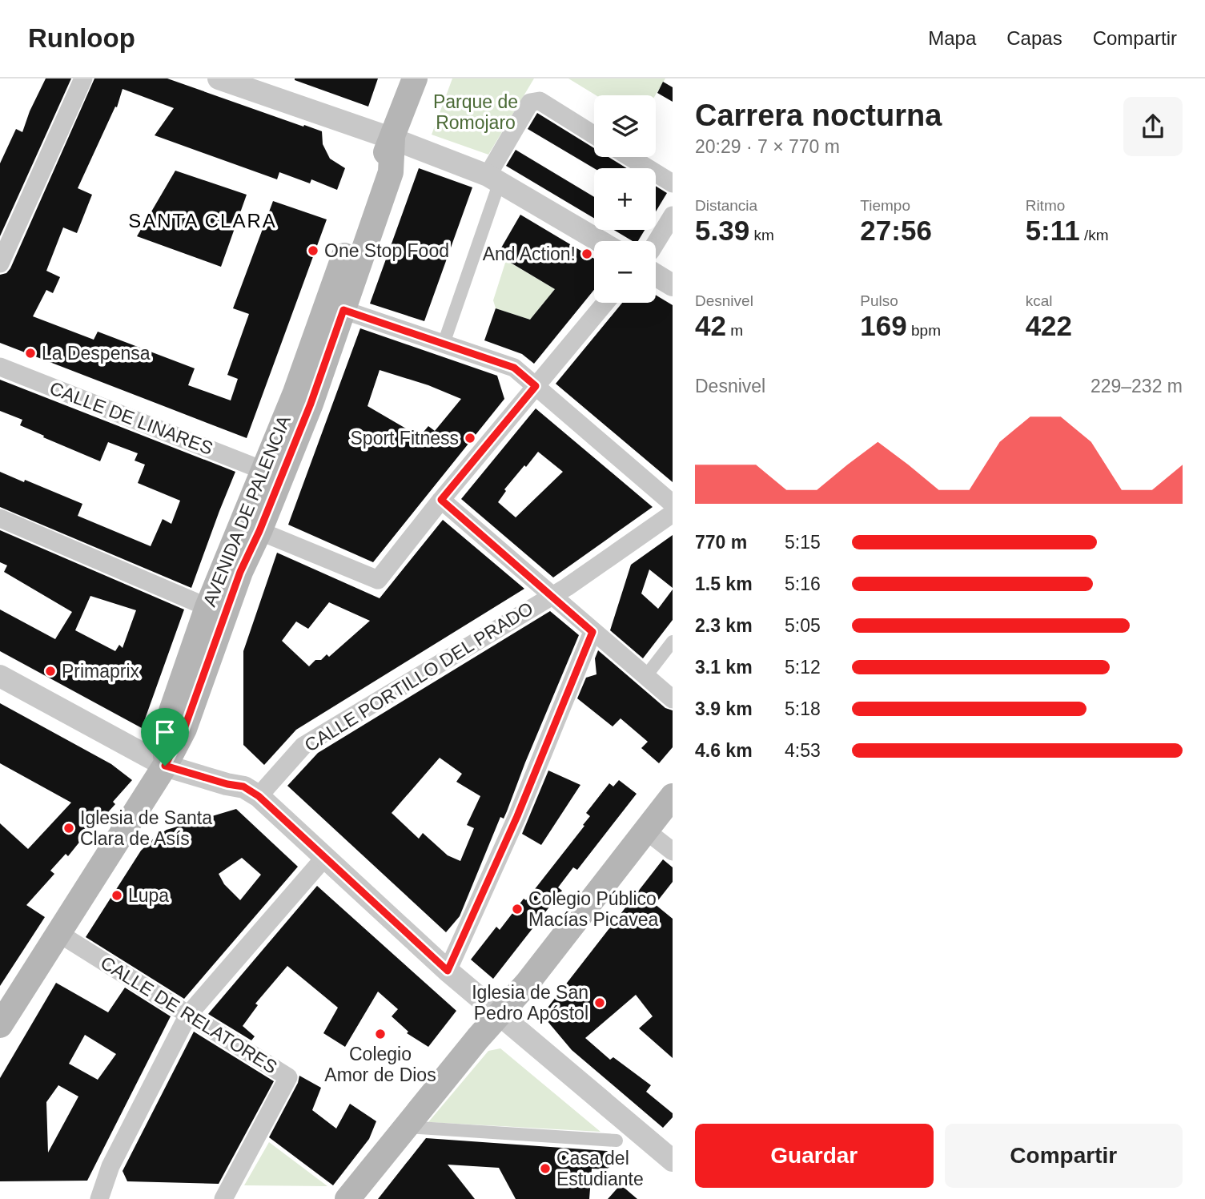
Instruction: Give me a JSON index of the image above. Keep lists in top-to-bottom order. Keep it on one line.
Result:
{"streets":{"main road":["AVENIDA DE PALENCIA"],"street":["CALLE DE LINARES","CALLE PORTILLO DEL PRADO","CALLE DE RELATORES"]},"crossings":[["CALLE DE LINARES","AVENIDA DE PALENCIA"]],"districts":["SANTA CLARA"],"parks":["Parque de Romojaro"],"places":["One Stop Food","And Action!","La Despensa","Sport Fitness","Primaprix","Iglesia de Santa Clara de Asís","Lupa","Colegio Público Macías Picavea","Iglesia de San Pedro Apóstol","Colegio Amor de Dios","Casa del Estudiante"],"page":{"header":"Runloop","nav":["Mapa","Capas","Compartir"],"heading":["Carrera nocturna","20:29 · 7 × 770 m"],"map_buttons":["+","−"],"stats":[["Distancia","5.39 km"],["Tiempo","27:56"],["Ritmo","5:11 /km"],["Desnivel","42 m"],["Pulso","169 bpm"],["kcal","422"]],"chart":["Desnivel","229–232 m"],"list":[{"name":"770 m","note":"5:15"},{"name":"1.5 km","note":"5:16"},{"name":"2.3 km","note":"5:05"},{"name":"3.1 km","note":"5:12"},{"name":"3.9 km","note":"5:18"},{"name":"4.6 km","note":"4:53"}],"buttons":["Guardar","Compartir"]}}
